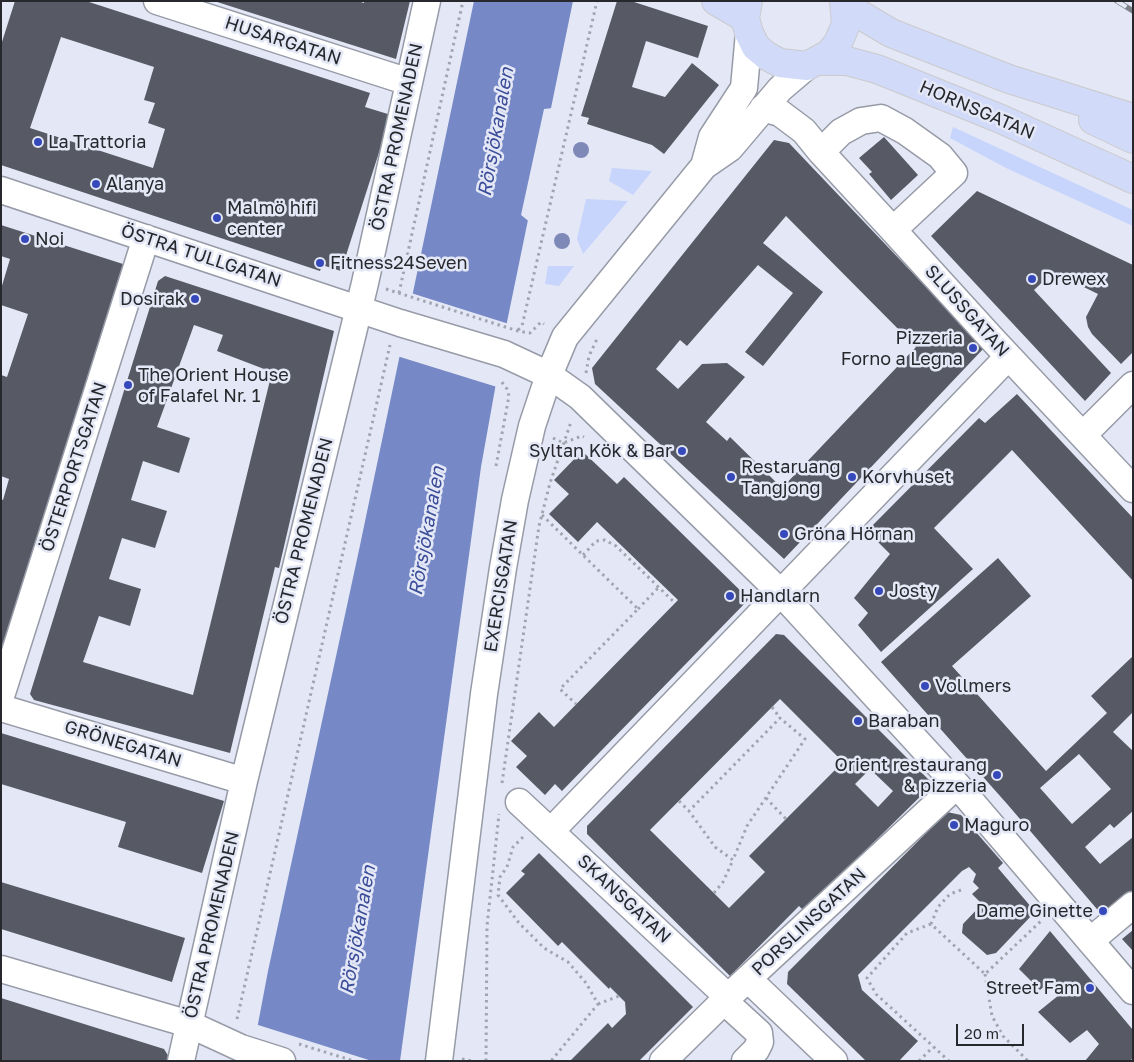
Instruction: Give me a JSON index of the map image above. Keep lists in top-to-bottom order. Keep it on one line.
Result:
{"streets":{"main road":["HORNSGATAN"],"street":["HUSARGATAN","ÖSTRA PROMENADEN","ÖSTRA TULLGATAN","SLUSSGATAN","ÖSTERPORTSGATAN","EXERCISGATAN","GRÖNEGATAN","SKANSGATAN","PORSLINSGATAN"]},"crossings":[["HUSARGATAN","ÖSTRA PROMENADEN"],["HORNSGATAN","EXERCISGATAN"],["ÖSTRA PROMENADEN","ÖSTRA TULLGATAN"],["ÖSTRA PROMENADEN","GRÖNEGATAN"],["ÖSTRA TULLGATAN","ÖSTERPORTSGATAN"],["ÖSTRA TULLGATAN","EXERCISGATAN"],["SLUSSGATAN","EXERCISGATAN"],["SKANSGATAN","PORSLINSGATAN"]],"water":["Rörsjökanalen"],"places":["La Trattoria","Alanya","Malmö hifi center","Noi","Fitness24Seven","Drewex","Dosirak","Pizzeria Forno a Legna","The Orient House of Falafel Nr. 1","Syltan Kök & Bar","Restaruang Tangjong","Korvhuset","Gröna Hörnan","Josty","Handlarn","Vollmers","Baraban","Orient restaurang & pizzeria","Maguro","Dame Ginette","Street Fam"],"scale_bar":"20 m"}
